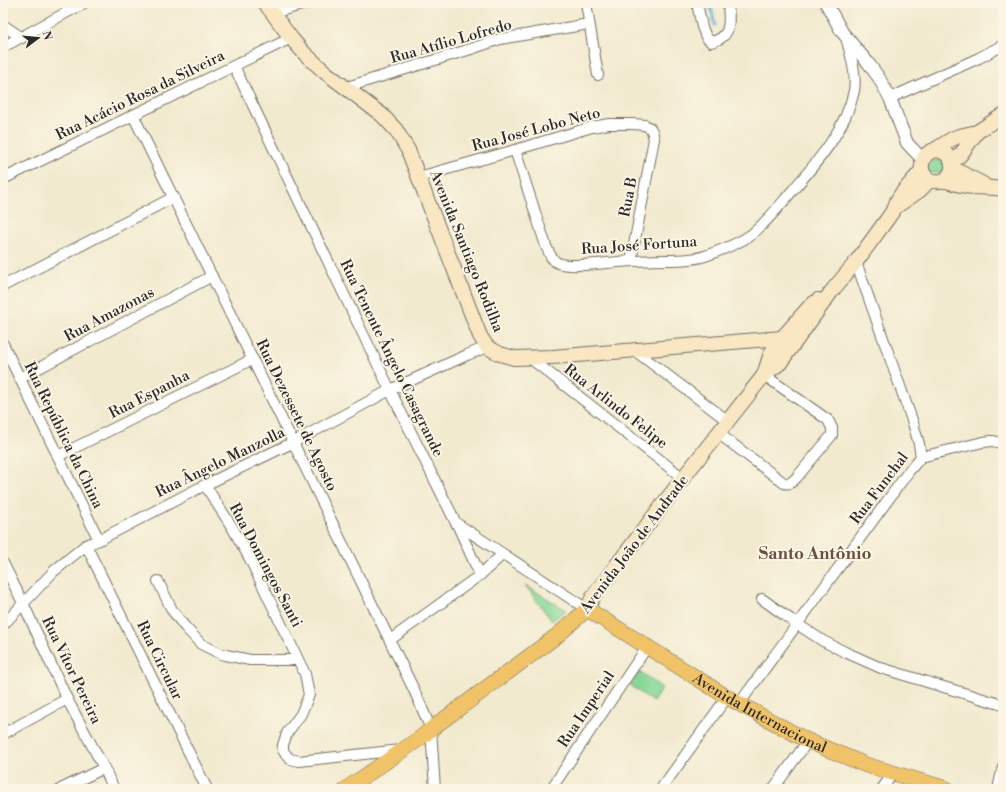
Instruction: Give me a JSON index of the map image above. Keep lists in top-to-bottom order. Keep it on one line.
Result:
{"streets":{"main road":["Avenida Santiago Rodilha","Avenida João de Andrade","Avenida Internacional"],"street":["Rua Atílio Lofredo","Rua Acácio Rosa da Silveira","Rua José Lobo Neto","Rua B","Rua José Fortuna","Rua Amazonas","Rua Tenente Ângelo Casagrande","Rua Espanha","Rua Arlindo Felipe","Rua Dezessete de Agosto","Rua República da China","Rua Ângelo Manzolla","Rua Funchal","Rua Domingos Santi","Rua Circular","Rua Vítor Pereira","Rua Imperial"]},"crossings":[["Rua Atílio Lofredo","Avenida Santiago Rodilha"],["Rua Acácio Rosa da Silveira","Avenida Santiago Rodilha"],["Rua Acácio Rosa da Silveira","Rua Tenente Ângelo Casagrande"],["Rua Acácio Rosa da Silveira","Rua Dezessete de Agosto"],["Rua José Lobo Neto","Rua B"],["Rua José Lobo Neto","Rua José Fortuna"],["Rua José Lobo Neto","Avenida Santiago Rodilha"],["Rua B","Rua José Fortuna"],["Avenida Santiago Rodilha","Rua Arlindo Felipe"],["Avenida Santiago Rodilha","Rua Ângelo Manzolla"],["Avenida Santiago Rodilha","Avenida João de Andrade"],["Rua Amazonas","Rua Dezessete de Agosto"],["Rua Amazonas","Rua República da China"],["Rua Tenente Ângelo Casagrande","Rua Ângelo Manzolla"],["Rua Espanha","Rua Dezessete de Agosto"],["Rua Espanha","Rua República da China"],["Rua Arlindo Felipe","Avenida João de Andrade"],["Rua Dezessete de Agosto","Rua Ângelo Manzolla"],["Rua Dezessete de Agosto","Avenida João de Andrade"],["Rua República da China","Rua Ângelo Manzolla"],["Rua Ângelo Manzolla","Rua Domingos Santi"],["Rua Ângelo Manzolla","Rua Circular"],["Rua Ângelo Manzolla","Rua Vítor Pereira"],["Rua Funchal","Avenida João de Andrade"],["Rua Funchal","Avenida Internacional"],["Avenida João de Andrade","Rua Domingos Santi"],["Avenida João de Andrade","Avenida Internacional"],["Rua Imperial","Avenida Internacional"]],"districts":["Santo Antônio"],"north":"right"}
